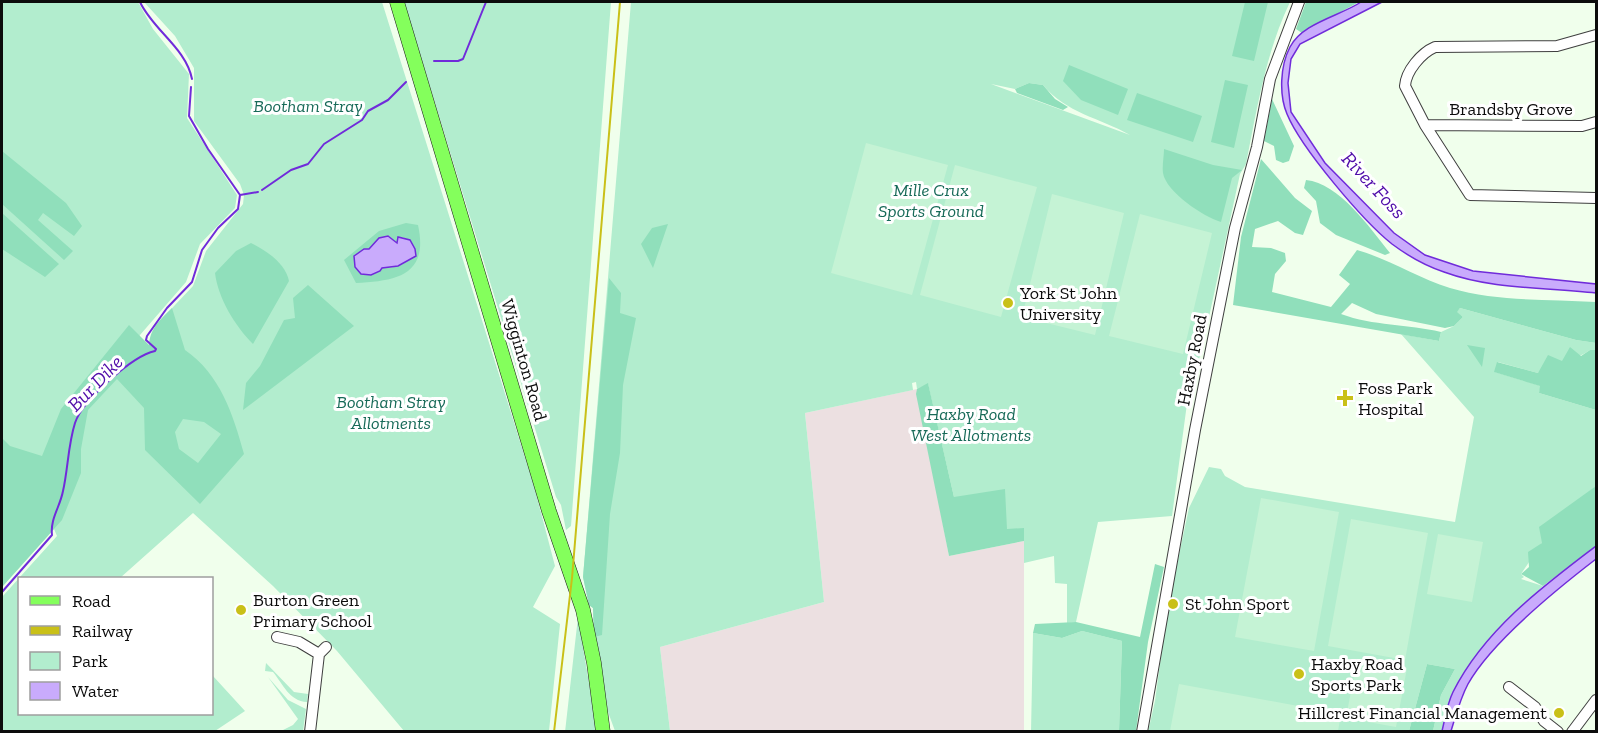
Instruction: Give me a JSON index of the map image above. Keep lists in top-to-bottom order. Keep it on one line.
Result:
{"streets":{"main road":["Wigginton Road"],"street":["Brandsby Grove","Haxby Road"]},"water":["River Foss","Bur Dike"],"parks":["Bootham Stray","Mille Crux Sports Ground","Bootham Stray Allotments","Haxby Road West Allotments"],"places":{"other":["York St John University","St John Sport","Burton Green Primary School","Haxby Road Sports Park","Hillcrest Financial Management"],"health":["Foss Park Hospital"]},"legend":["Road","Railway","Park","Water"]}
